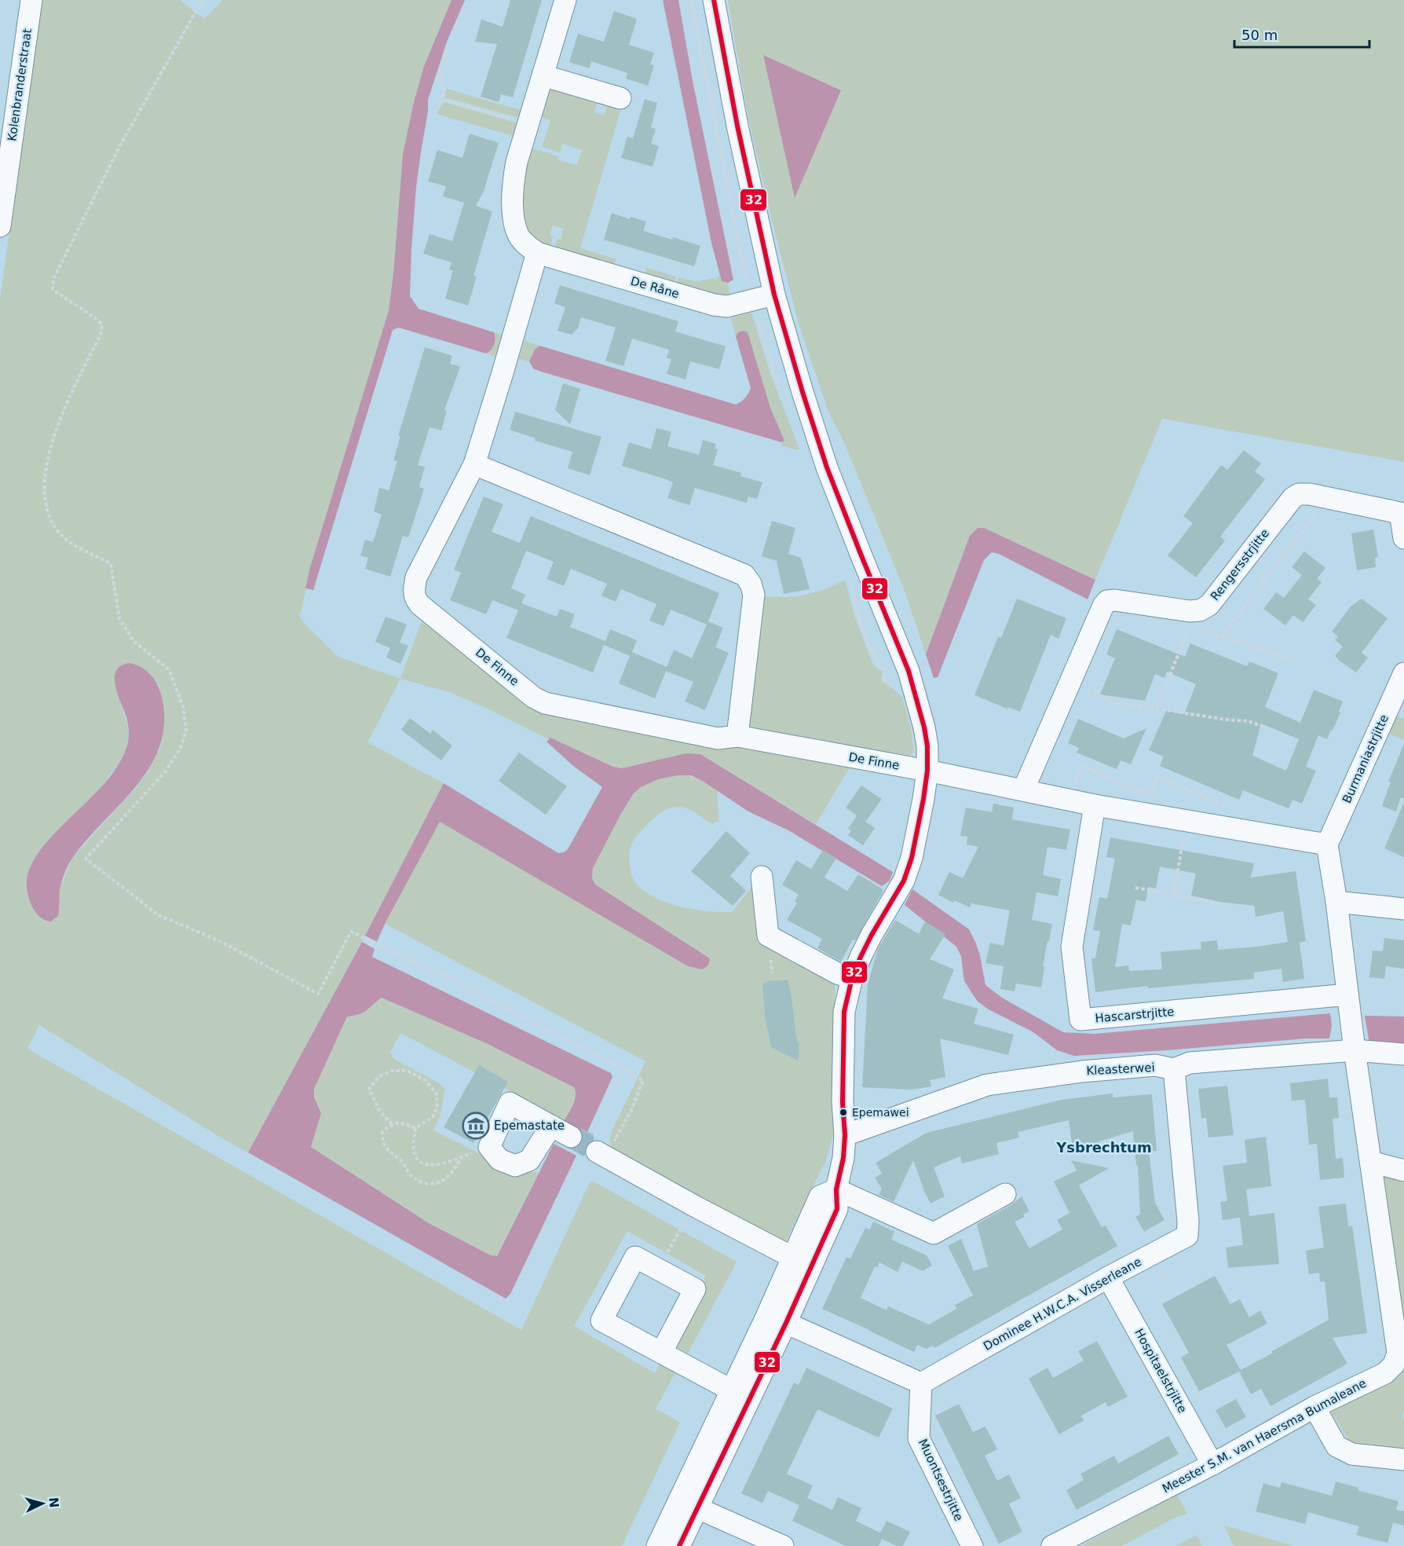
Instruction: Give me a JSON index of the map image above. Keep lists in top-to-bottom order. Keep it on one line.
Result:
{"streets":{"street":["Kolenbranderstraat","De Râne","Rengersstrjitte","De Finne","Burmaniastrjitte","Hascarstrjitte","Kleasterwei","Dominee H.W.C.A. Visserleane","Hospitaelstrjitte","Meester S.M. van Haersma Bumaleane","Muontsestrjitte"]},"crossings":[["De Râne","De Finne"],["Kleasterwei","Dominee H.W.C.A. Visserleane"],["Kleasterwei","Meester S.M. van Haersma Bumaleane"],["Dominee H.W.C.A. Visserleane","Hospitaelstrjitte"],["Dominee H.W.C.A. Visserleane","Muontsestrjitte"],["Hospitaelstrjitte","Meester S.M. van Haersma Bumaleane"]],"districts":["Ysbrechtum"],"places":{"other":["Epemawei"],"museum":["Epemastate"]},"lines":["transit line 32"],"scale_bar":"50 m","north":"right"}
